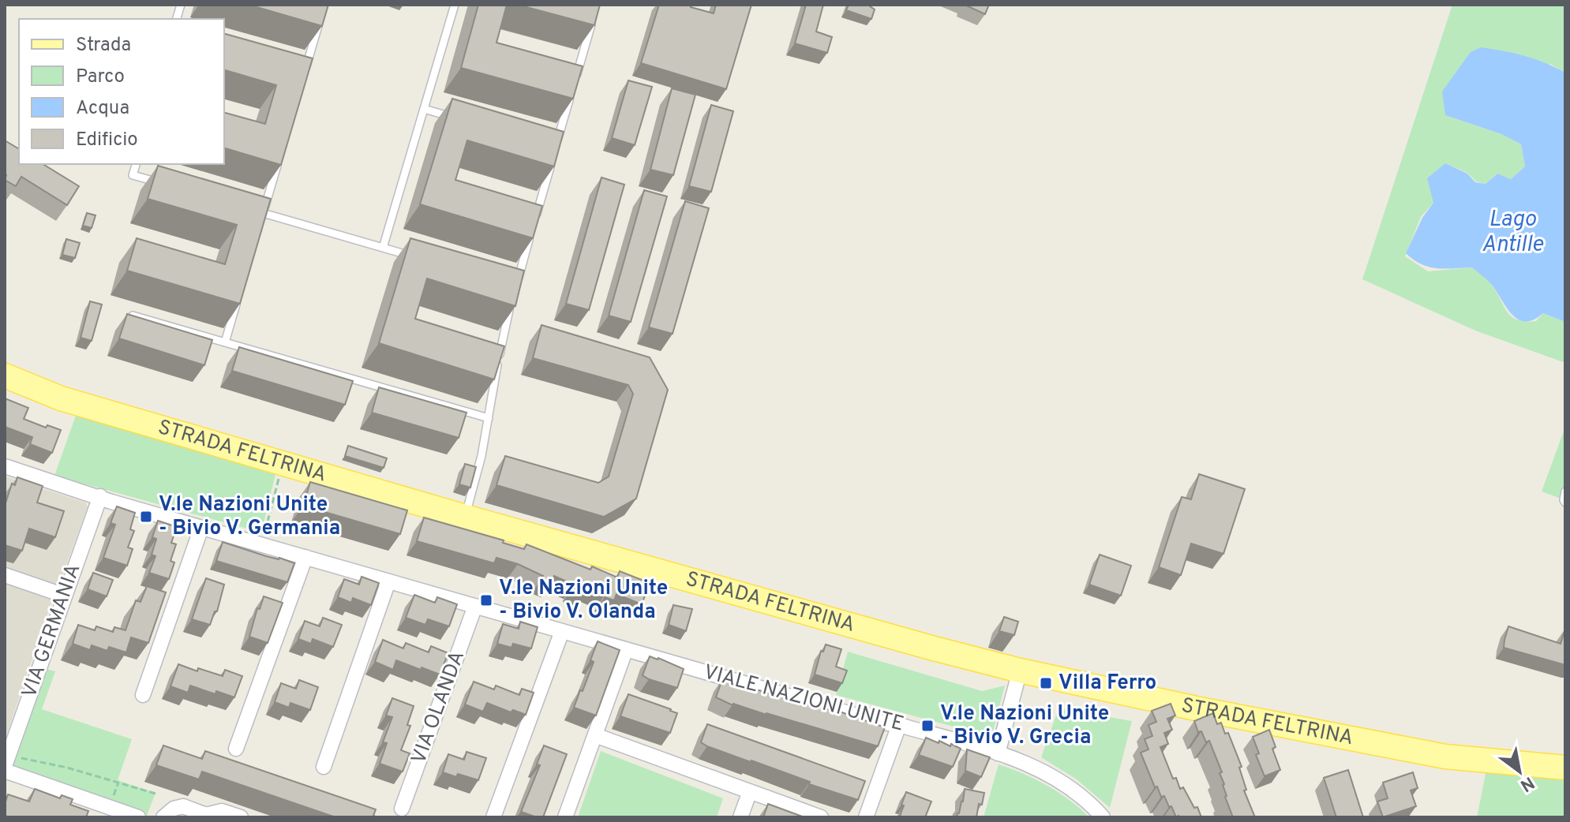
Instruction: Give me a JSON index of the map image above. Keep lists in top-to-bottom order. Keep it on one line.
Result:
{"streets":{"main road":["STRADA FELTRINA"],"street":["VIA GERMANIA","VIALE NAZIONI UNITE","VIA OLANDA"]},"crossings":[["VIA GERMANIA","VIALE NAZIONI UNITE"],["VIALE NAZIONI UNITE","VIA OLANDA"]],"water":["Lago Antille"],"places":{"transit":["V.le Nazioni Unite - Bivio V. Germania","V.le Nazioni Unite - Bivio V. Olanda","Villa Ferro","V.le Nazioni Unite - Bivio V. Grecia"]},"legend":["Strada","Parco","Acqua","Edificio"],"north":"bottom right"}
